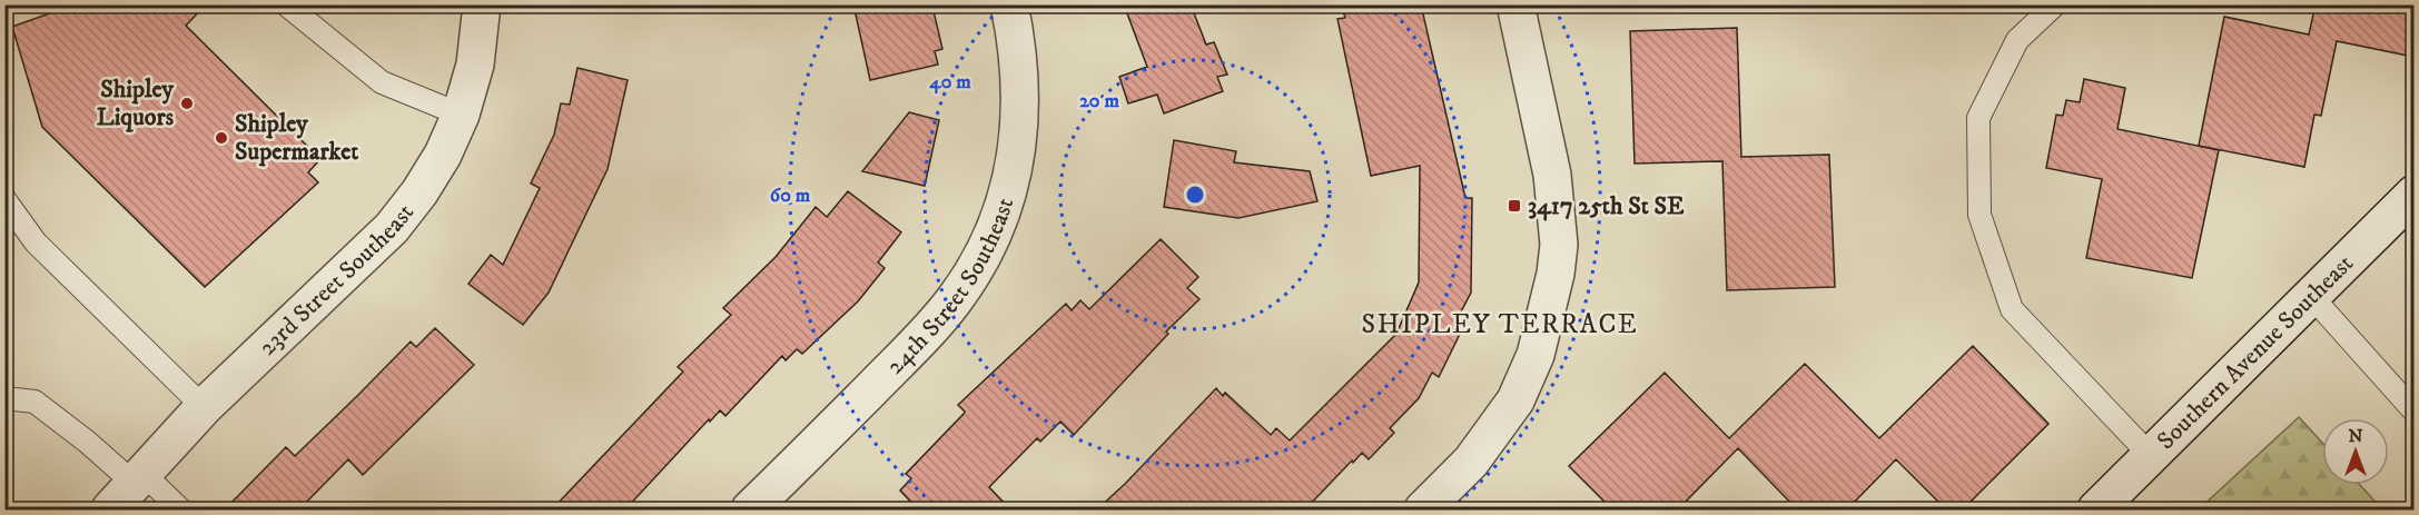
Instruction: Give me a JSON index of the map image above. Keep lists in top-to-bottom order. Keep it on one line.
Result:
{"streets":{"street":["23rd Street Southeast","24th Street Southeast","Southern Avenue Southeast"]},"districts":["SHIPLEY TERRACE"],"places":{"other":["Shipley Liquors","Shipley Supermarket"],"transit":["3417 25th St SE"]},"north":"top","rings":["40 m","20 m","60 m"]}
